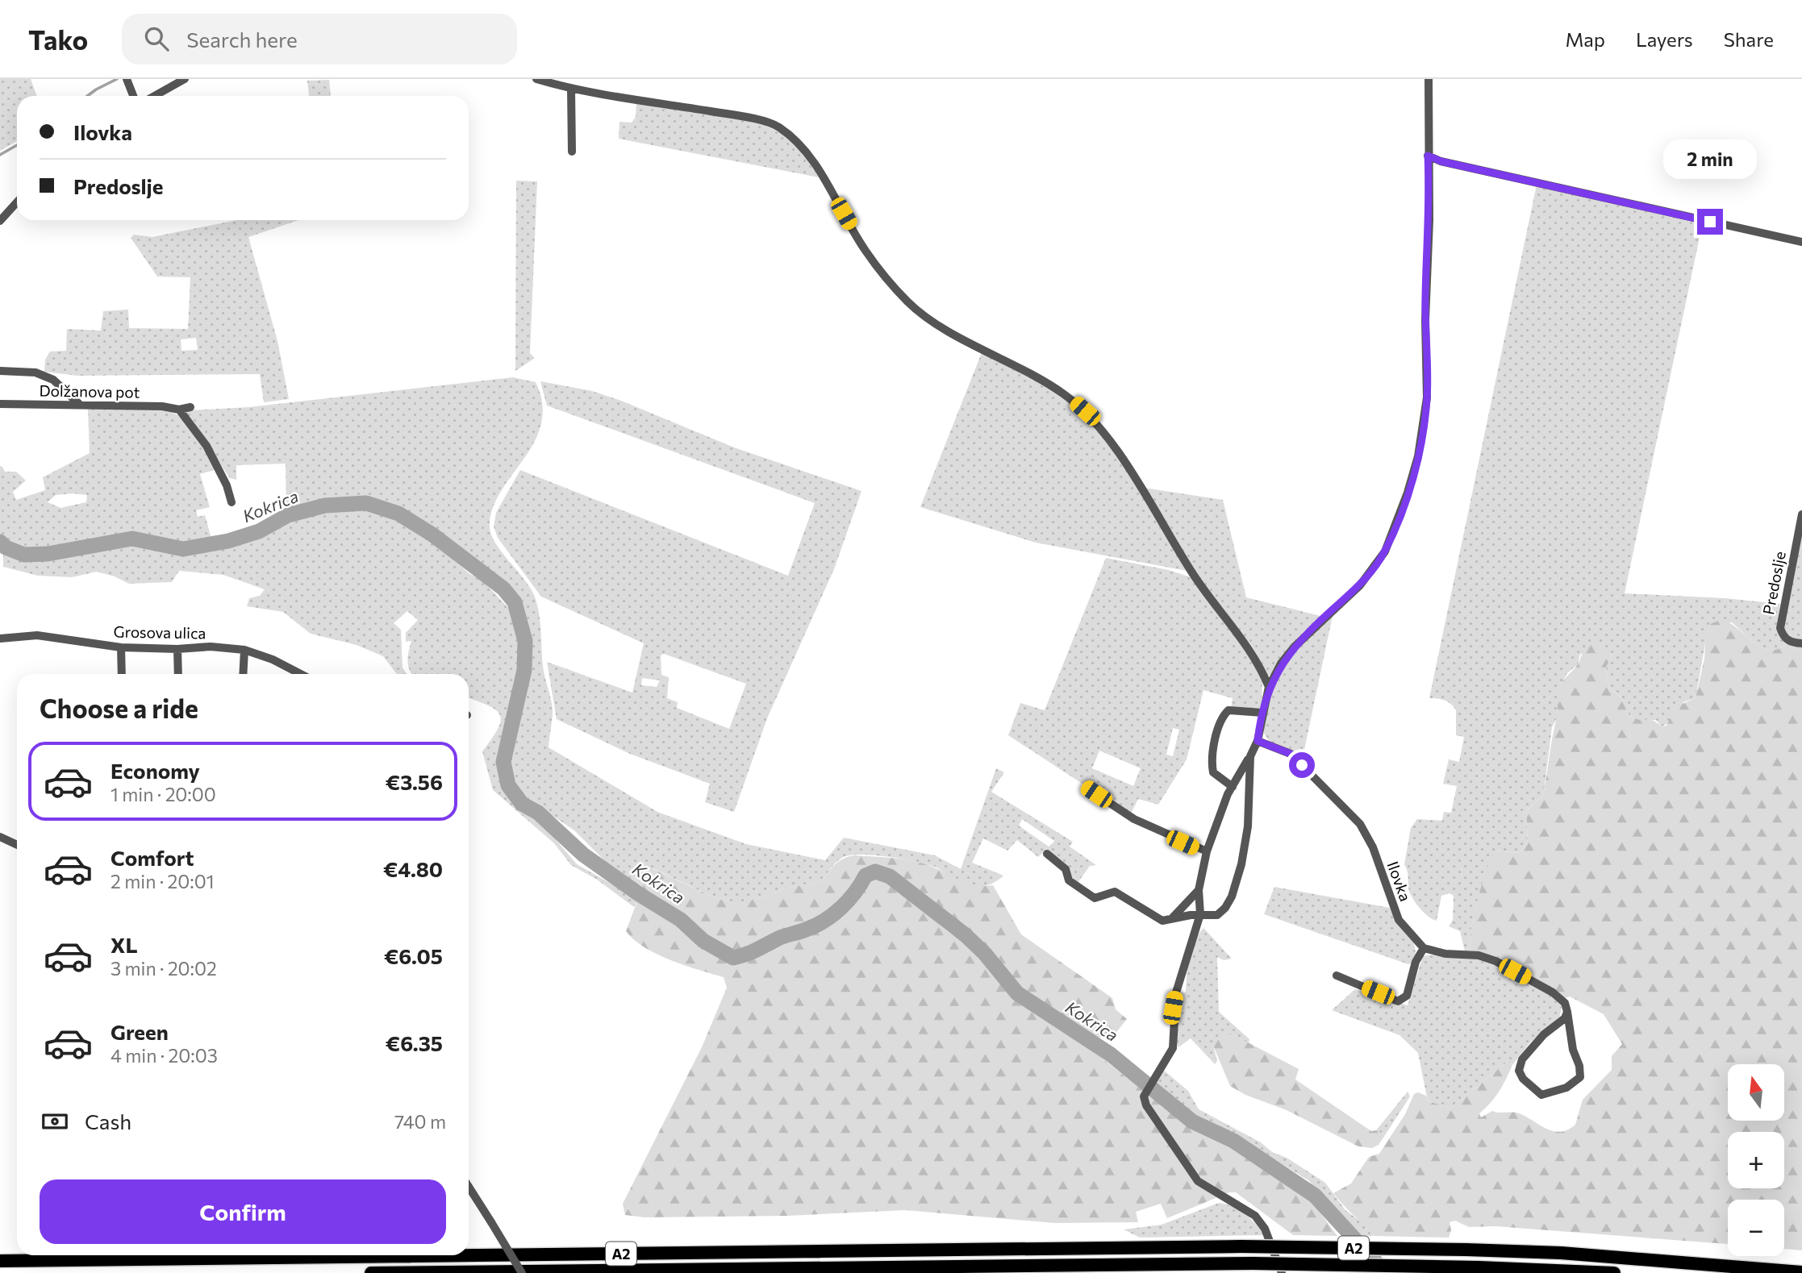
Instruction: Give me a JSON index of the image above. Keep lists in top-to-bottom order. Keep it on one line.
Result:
{"streets":{"highway":["A2"],"street":["Dolžanova pot","Predoslje","Grosova ulica","Ilovka"]},"water":["Kokrica"],"north":"top","page":{"header":"Tako","search":"Search here","nav":["Map","Layers","Share"],"banner":["Ilovka","Predoslje"],"bubble":"2 min","heading":"Choose a ride","list":[{"name":"Economy","note":"1 min · 20:00","value":"€3.56"},{"name":"Comfort","note":"2 min · 20:01","value":"€4.80"},{"name":"XL","note":"3 min · 20:02","value":"€6.05"},{"name":"Green","note":"4 min · 20:03","value":"€6.35"}],"map_buttons":["+","−"],"pay":["Cash","740 m"],"buttons":"Confirm"}}
